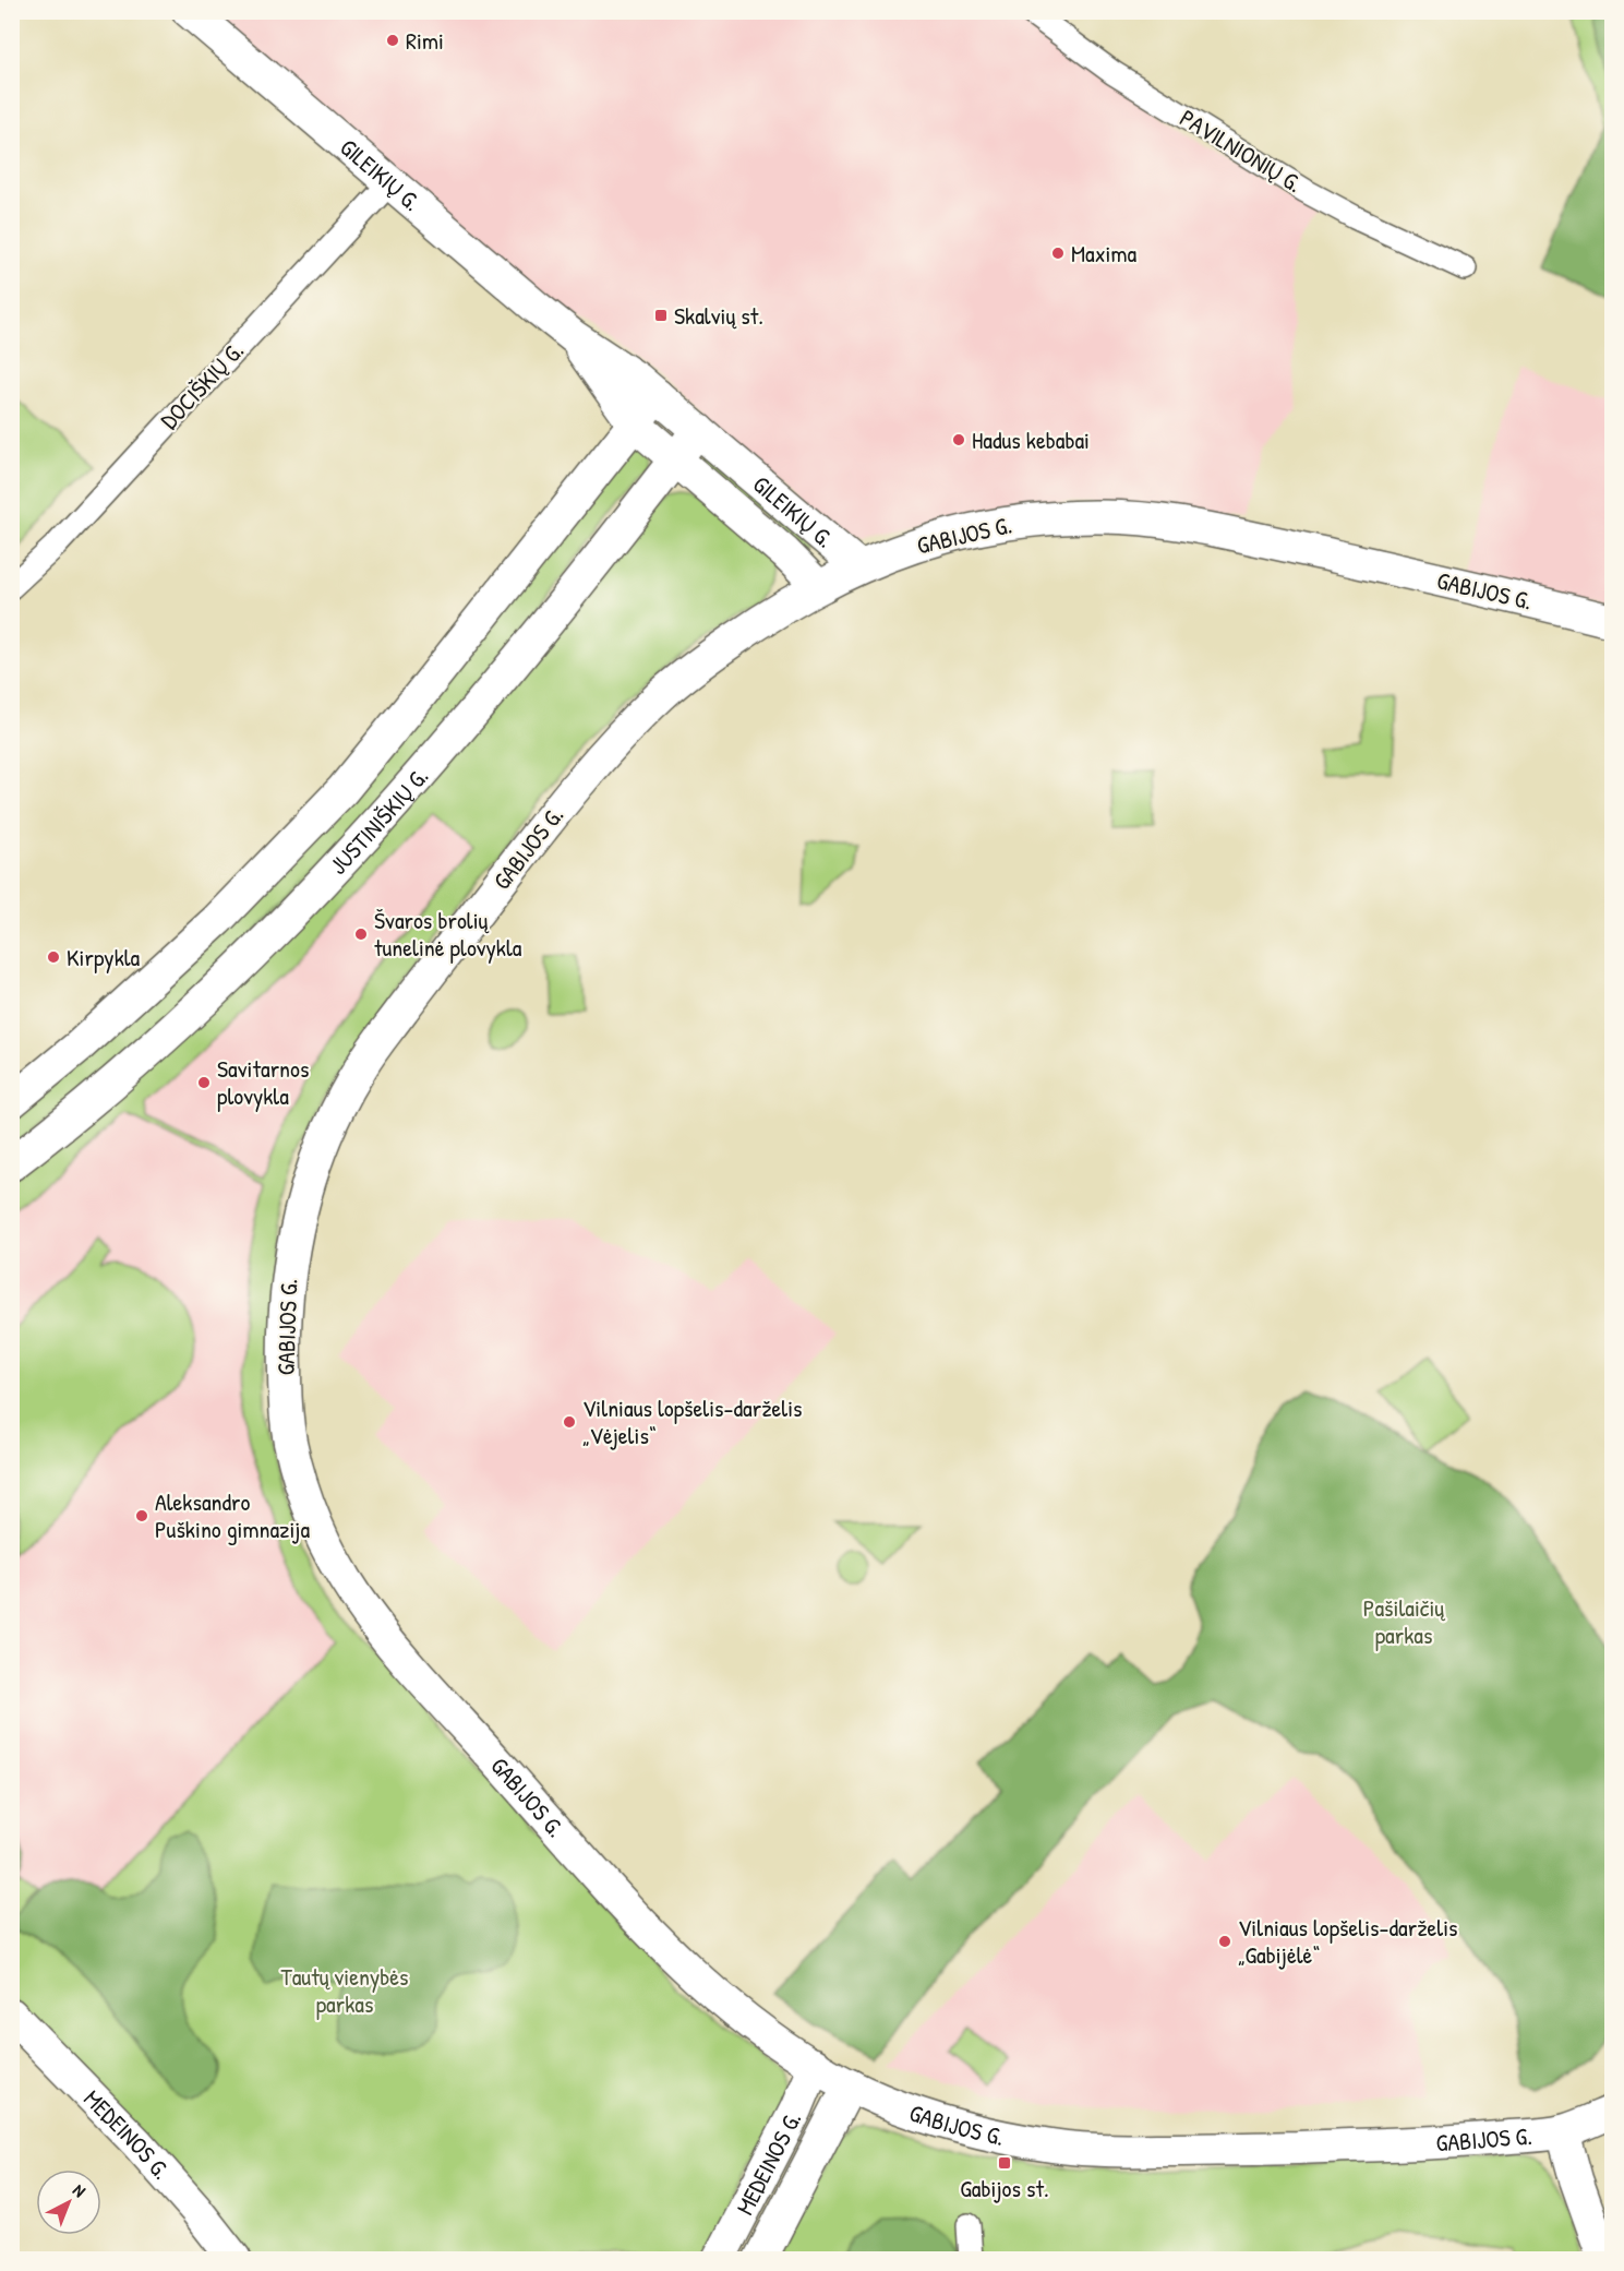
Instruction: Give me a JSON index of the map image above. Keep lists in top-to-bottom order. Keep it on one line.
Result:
{"streets":{"street":["PAVILNIONIŲ G.","GILEIKIŲ G.","DOCIŠKIŲ G.","GABIJOS G.","JUSTINIŠKIŲ G.","MEDEINOS G."]},"crossings":[["GILEIKIŲ G.","DOCIŠKIŲ G."],["GILEIKIŲ G.","GABIJOS G."],["GILEIKIŲ G.","JUSTINIŠKIŲ G."],["GABIJOS G.","MEDEINOS G."]],"parks":["Pašilaičių parkas","Tautų vienybės parkas"],"places":{"other":["Rimi","Maxima","Hadus kebabai","Švaros brolių tunelinė plovykla","Kirpykla","Savitarnos plovykla","Vilniaus lopšelis-darželis „Vėjelis“","Aleksandro Puškino gimnazija","Vilniaus lopšelis-darželis „Gabijėlė“"],"transit":["Skalvių st.","Gabijos st."]},"north":"top right"}
